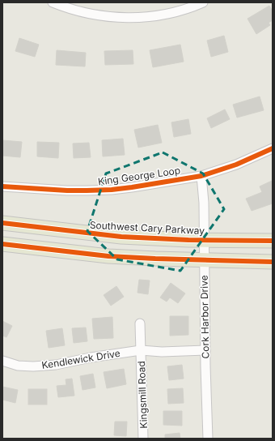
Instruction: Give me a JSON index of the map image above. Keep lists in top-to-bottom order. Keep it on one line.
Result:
{"streets":{"main road":["Southwest Cary Parkway"],"street":["King George Loop","Cork Harbor Drive","Kendlewick Drive","Kingsmill Road"]},"crossings":[["King George Loop","Cork Harbor Drive"],["Southwest Cary Parkway","Cork Harbor Drive"],["Cork Harbor Drive","Kendlewick Drive"],["Kendlewick Drive","Kingsmill Road"]]}
